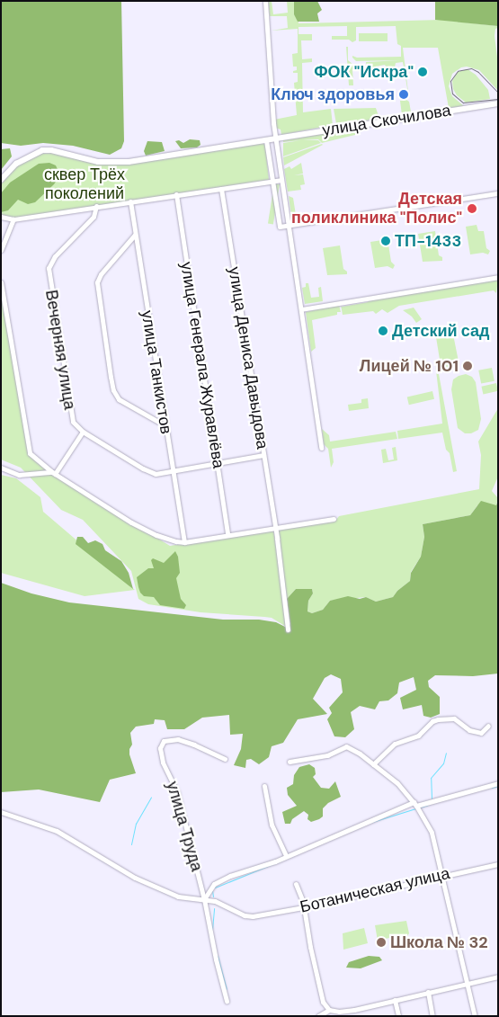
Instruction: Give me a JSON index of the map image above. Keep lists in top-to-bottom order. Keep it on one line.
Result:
{"streets":{"street":["улица Скочилова","Вечерняя улица","улица Дениса Давыдова","улица Генерала Журавлёва","улица Танкистов","улица Труда","Ботаническая улица"]},"crossings":[["Вечерняя улица","улица Дениса Давыдова"],["Вечерняя улица","улица Генерала Журавлёва"],["Вечерняя улица","улица Танкистов"],["улица Труда","Ботаническая улица"]],"parks":["сквер Трёх поколений"],"places":["ФОК \"Искра\"","Ключ здоровья","Детская поликлиника \"Полис\"","ТП-1433","Детский сад","Лицей № 101","Школа № 32"]}
